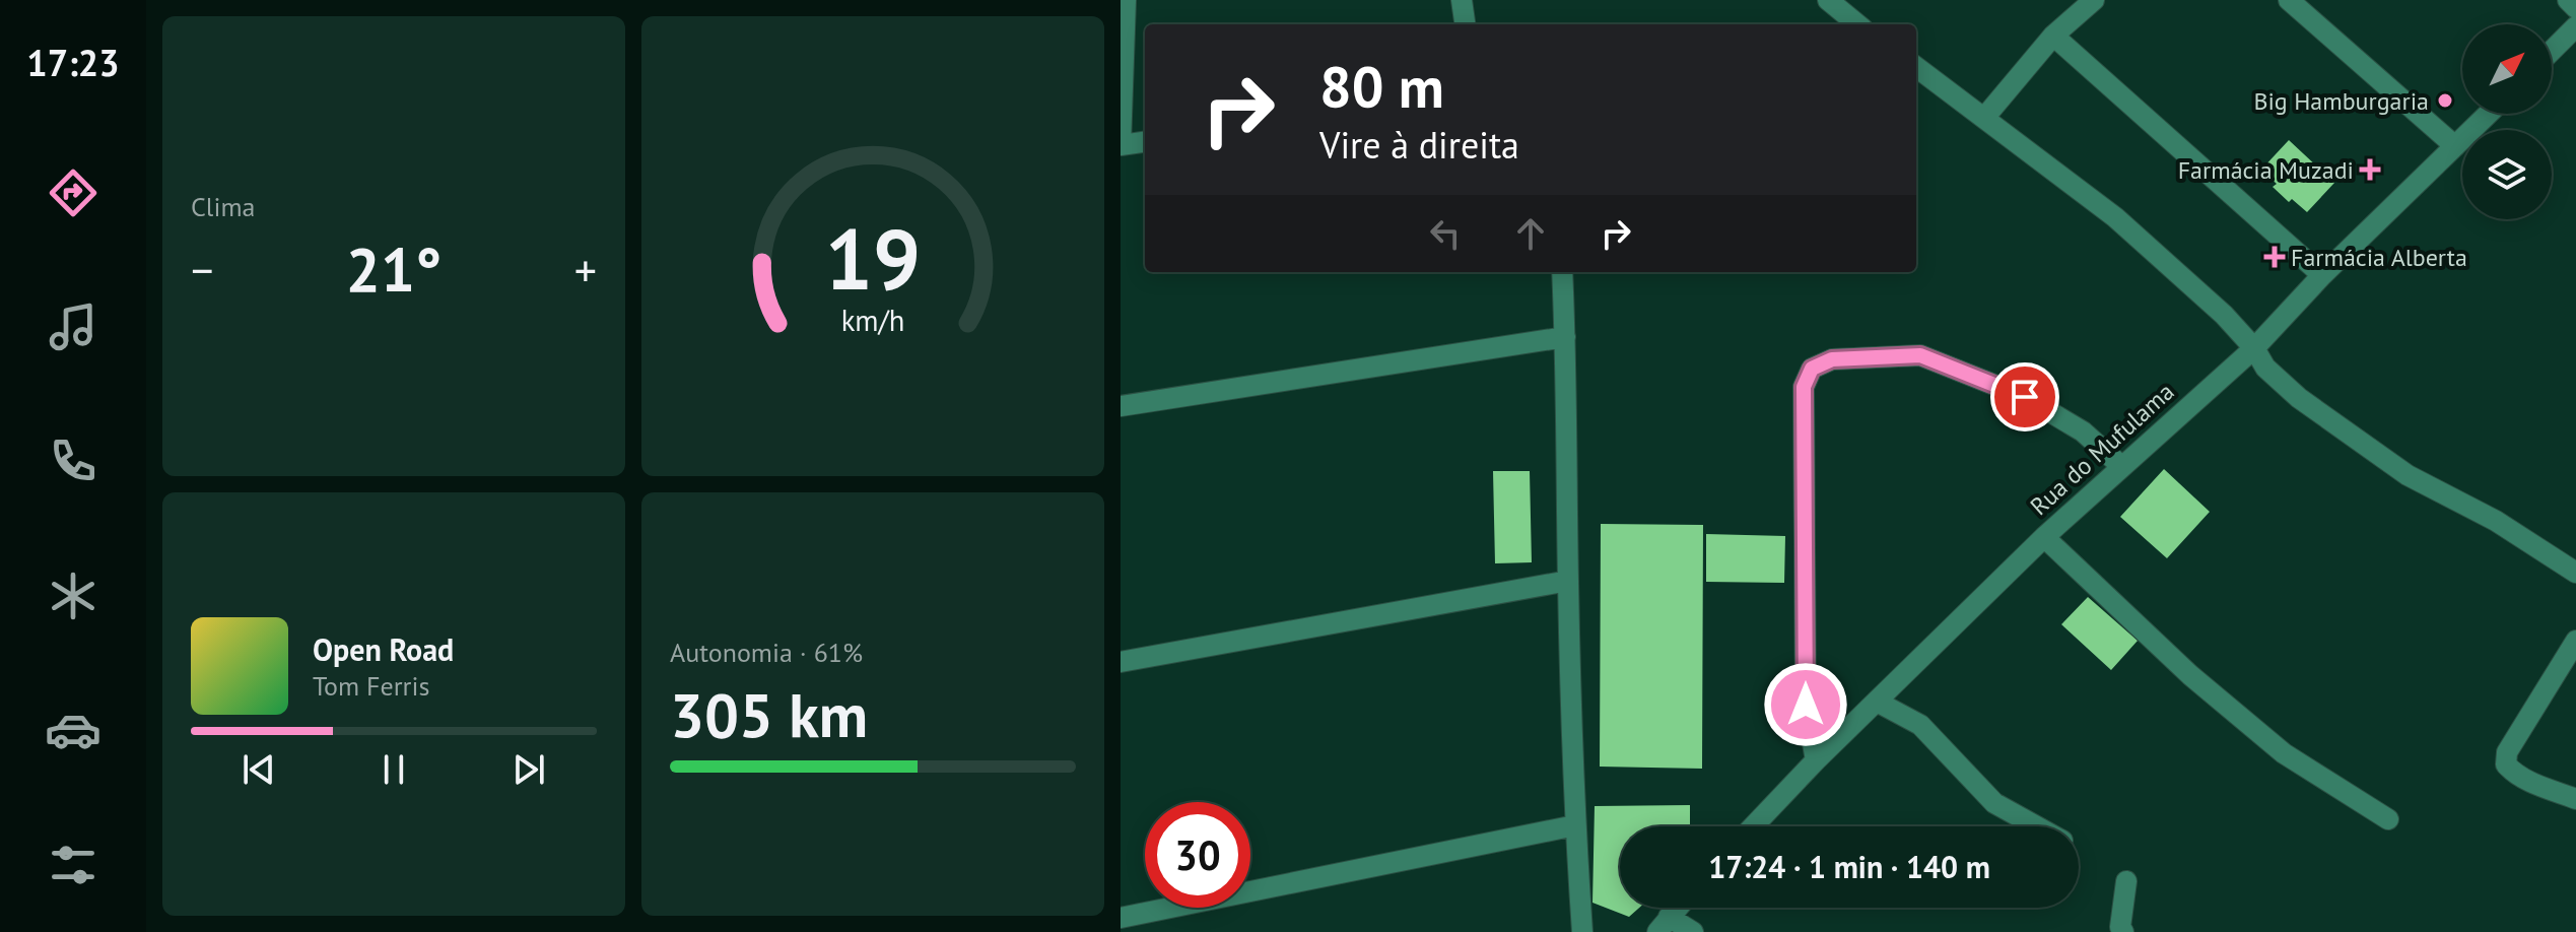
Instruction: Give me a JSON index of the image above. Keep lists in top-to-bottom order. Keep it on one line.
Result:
{"streets":{"street":["Rua do Mufulama"]},"places":{"other":["Big Hamburgaria"],"health":["Farmácia Muzadi","Farmácia Alberta"]},"north":"top right","page":{"tabs":"17:23","tile":["Clima",["Autonomia · 61%","305 km"]],"turn":["80 m","Vire à direita"],"heat":["−","21°","+"],"song":["Open Road","Tom Ferris"],"limit":"30","trip":"17:24 · 1 min · 140 m","gauge":["19","km/h"]}}
